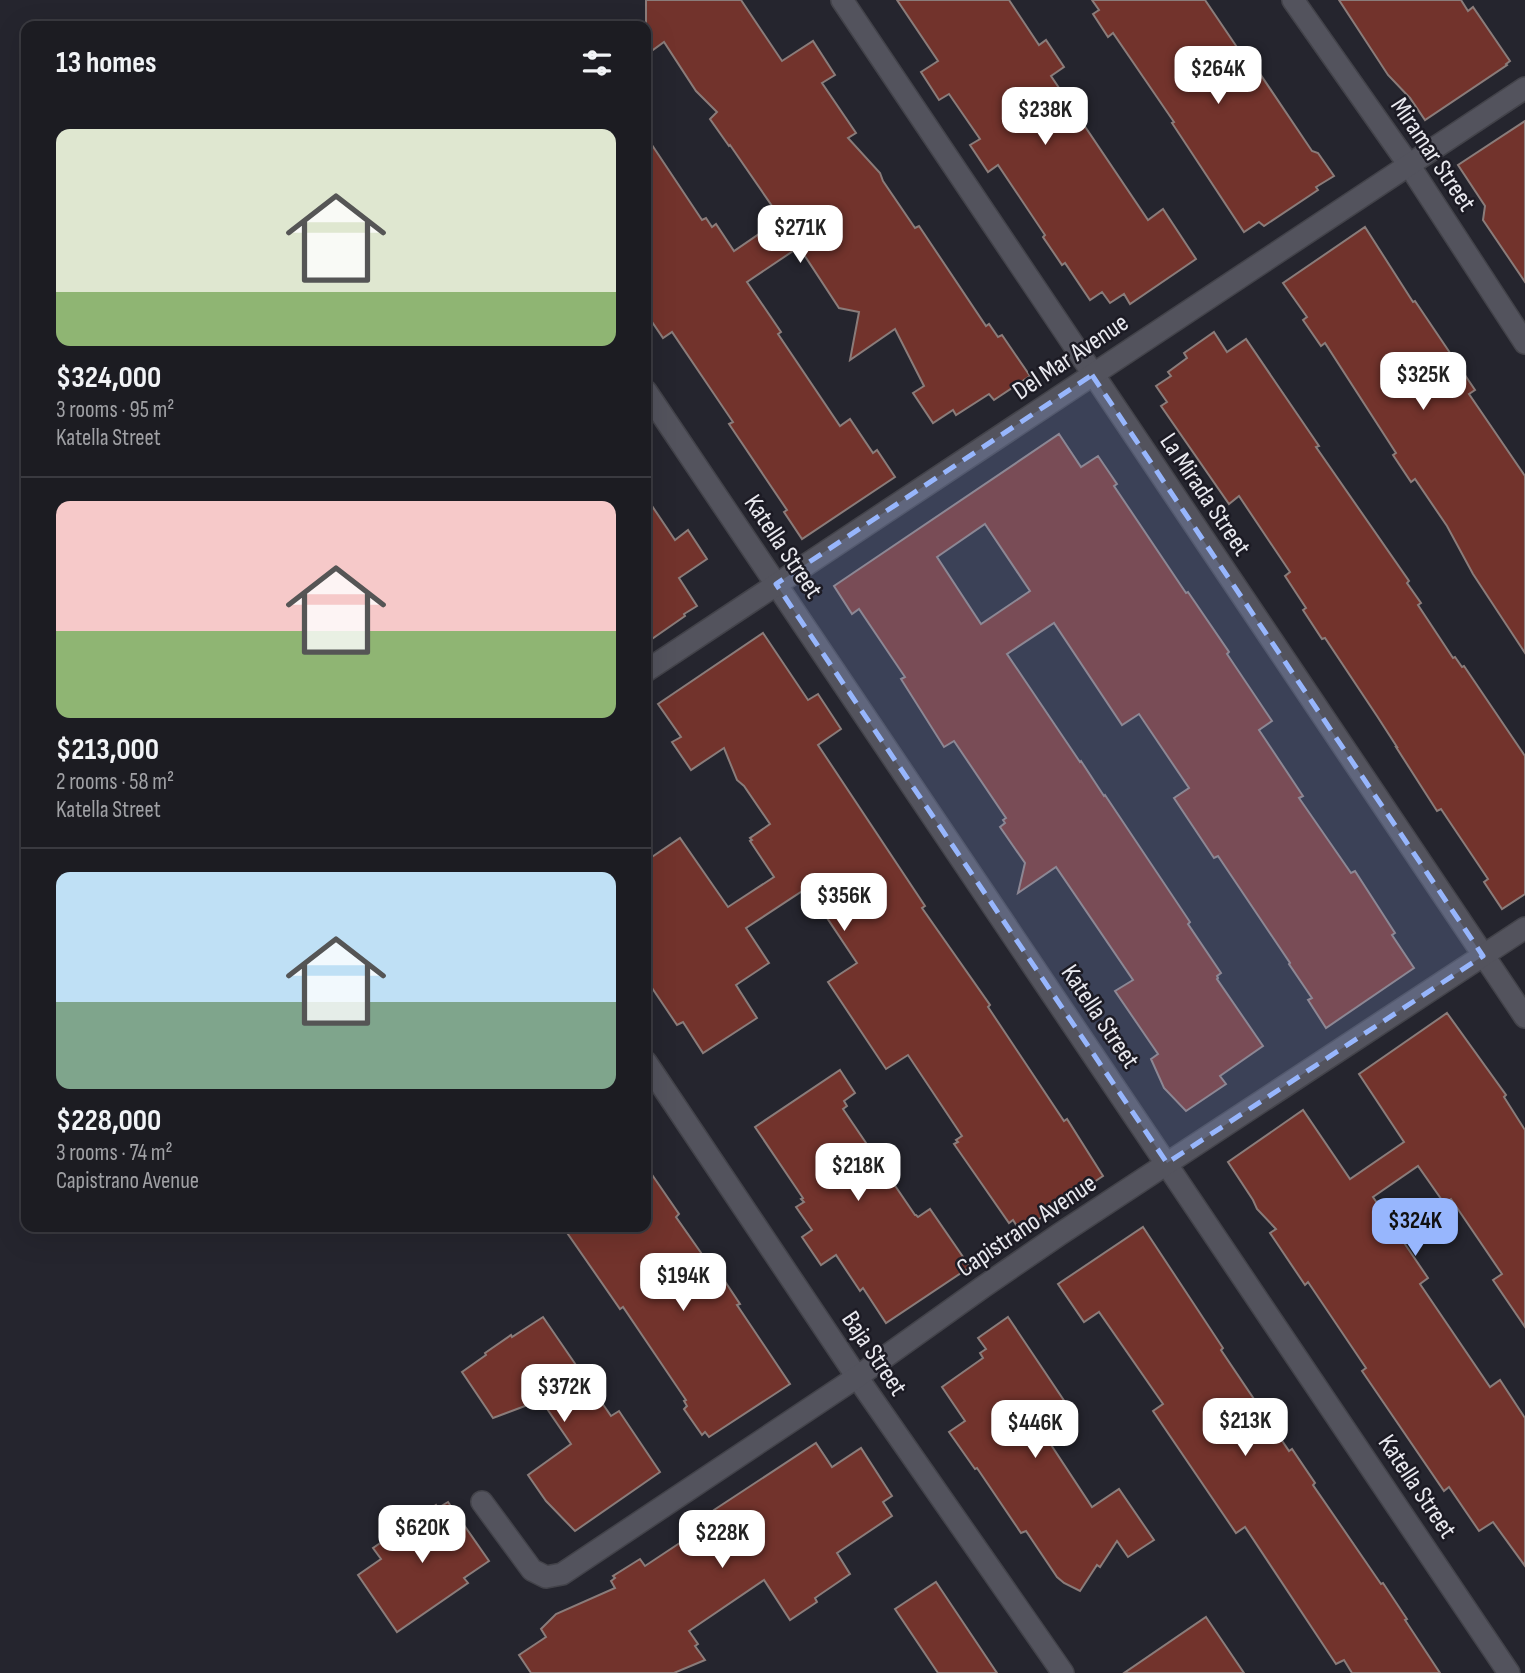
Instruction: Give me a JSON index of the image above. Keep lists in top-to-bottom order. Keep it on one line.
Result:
{"streets":{"street":["Miramar Street","Del Mar Avenue","La Mirada Street","Katella Street","Capistrano Avenue","Baja Street"]},"crossings":[["Miramar Street","Del Mar Avenue"],["Del Mar Avenue","La Mirada Street"],["Del Mar Avenue","Katella Street"],["La Mirada Street","Capistrano Avenue"],["Katella Street","Capistrano Avenue"],["Capistrano Avenue","Baja Street"]],"page":{"heading":"13 homes","price":["$264K","$238K","$271K","$325K","$356K","$218K","$324K","$194K","$372K","$213K","$446K","$620K","$228K"],"list":[{"name":"$324,000","note":"3 rooms · 95 m² · Katella Street"},{"name":"$213,000","note":"2 rooms · 58 m² · Katella Street"},{"name":"$228,000","note":"3 rooms · 74 m² · Capistrano Avenue"}]}}
